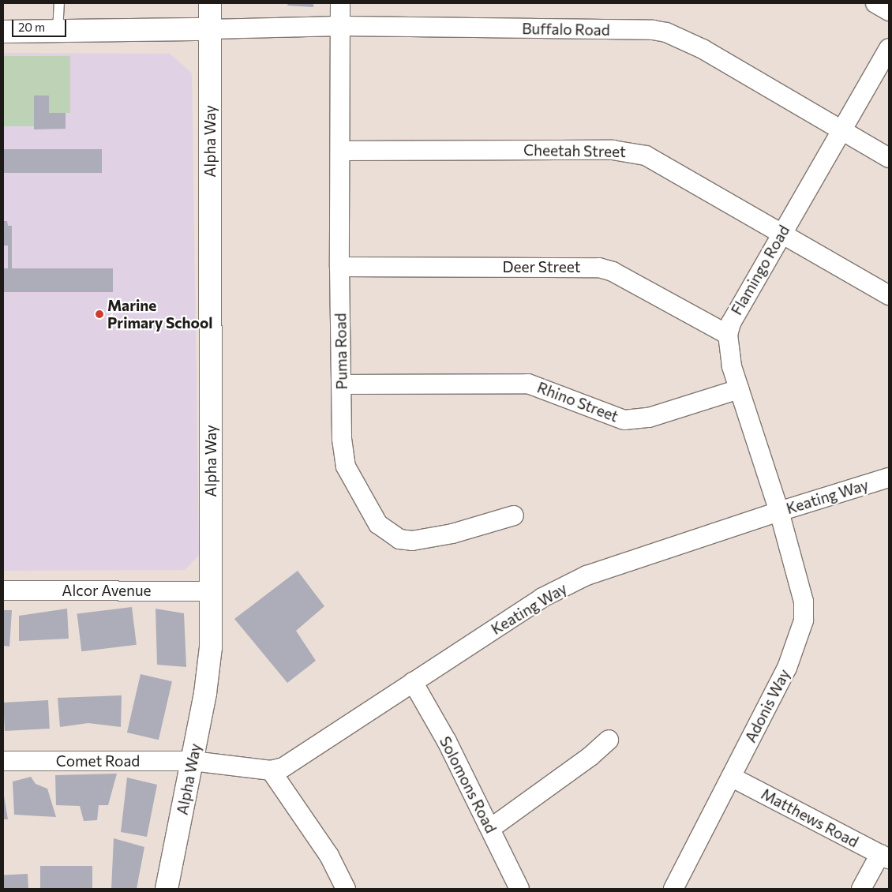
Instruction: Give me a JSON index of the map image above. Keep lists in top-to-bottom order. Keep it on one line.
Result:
{"streets":{"street":["Buffalo Road","Alpha Way","Cheetah Street","Deer Street","Flamingo Road","Puma Road","Rhino Street","Keating Way","Alcor Avenue","Adonis Way","Comet Road","Solomons Road","Matthews Road"]},"crossings":[["Buffalo Road","Alpha Way"],["Buffalo Road","Flamingo Road"],["Buffalo Road","Puma Road"],["Alpha Way","Keating Way"],["Alpha Way","Alcor Avenue"],["Alpha Way","Comet Road"],["Cheetah Street","Flamingo Road"],["Cheetah Street","Puma Road"],["Deer Street","Flamingo Road"],["Deer Street","Puma Road"],["Flamingo Road","Rhino Street"],["Flamingo Road","Keating Way"],["Flamingo Road","Adonis Way"],["Puma Road","Rhino Street"],["Keating Way","Adonis Way"],["Keating Way","Comet Road"],["Keating Way","Solomons Road"],["Adonis Way","Matthews Road"]],"places":["Marine Primary School"],"scale_bar":"20 m"}
